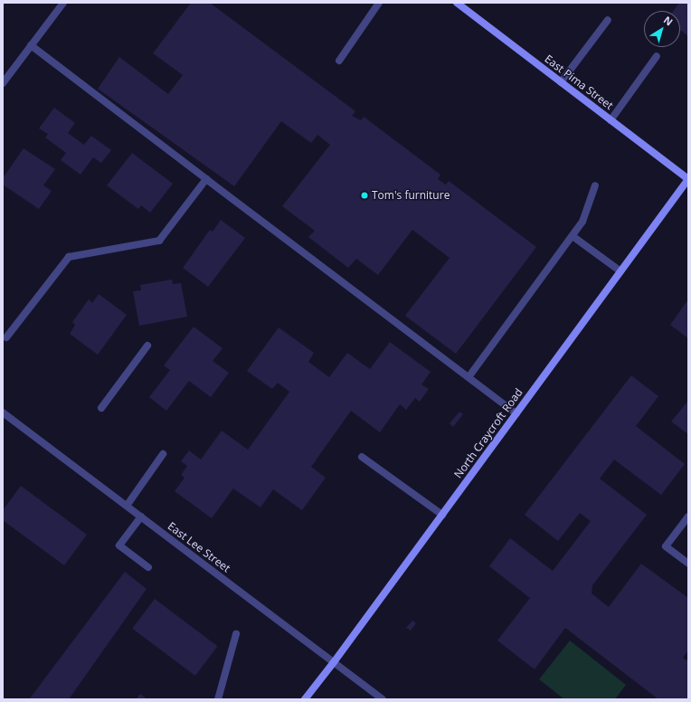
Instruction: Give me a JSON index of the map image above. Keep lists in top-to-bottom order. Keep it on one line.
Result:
{"streets":{"main road":["East Pima Street","North Craycroft Road"],"street":["East Lee Street"]},"crossings":[["East Pima Street","North Craycroft Road"],["North Craycroft Road","East Lee Street"]],"places":["Tom's furniture"],"north":"top right"}
